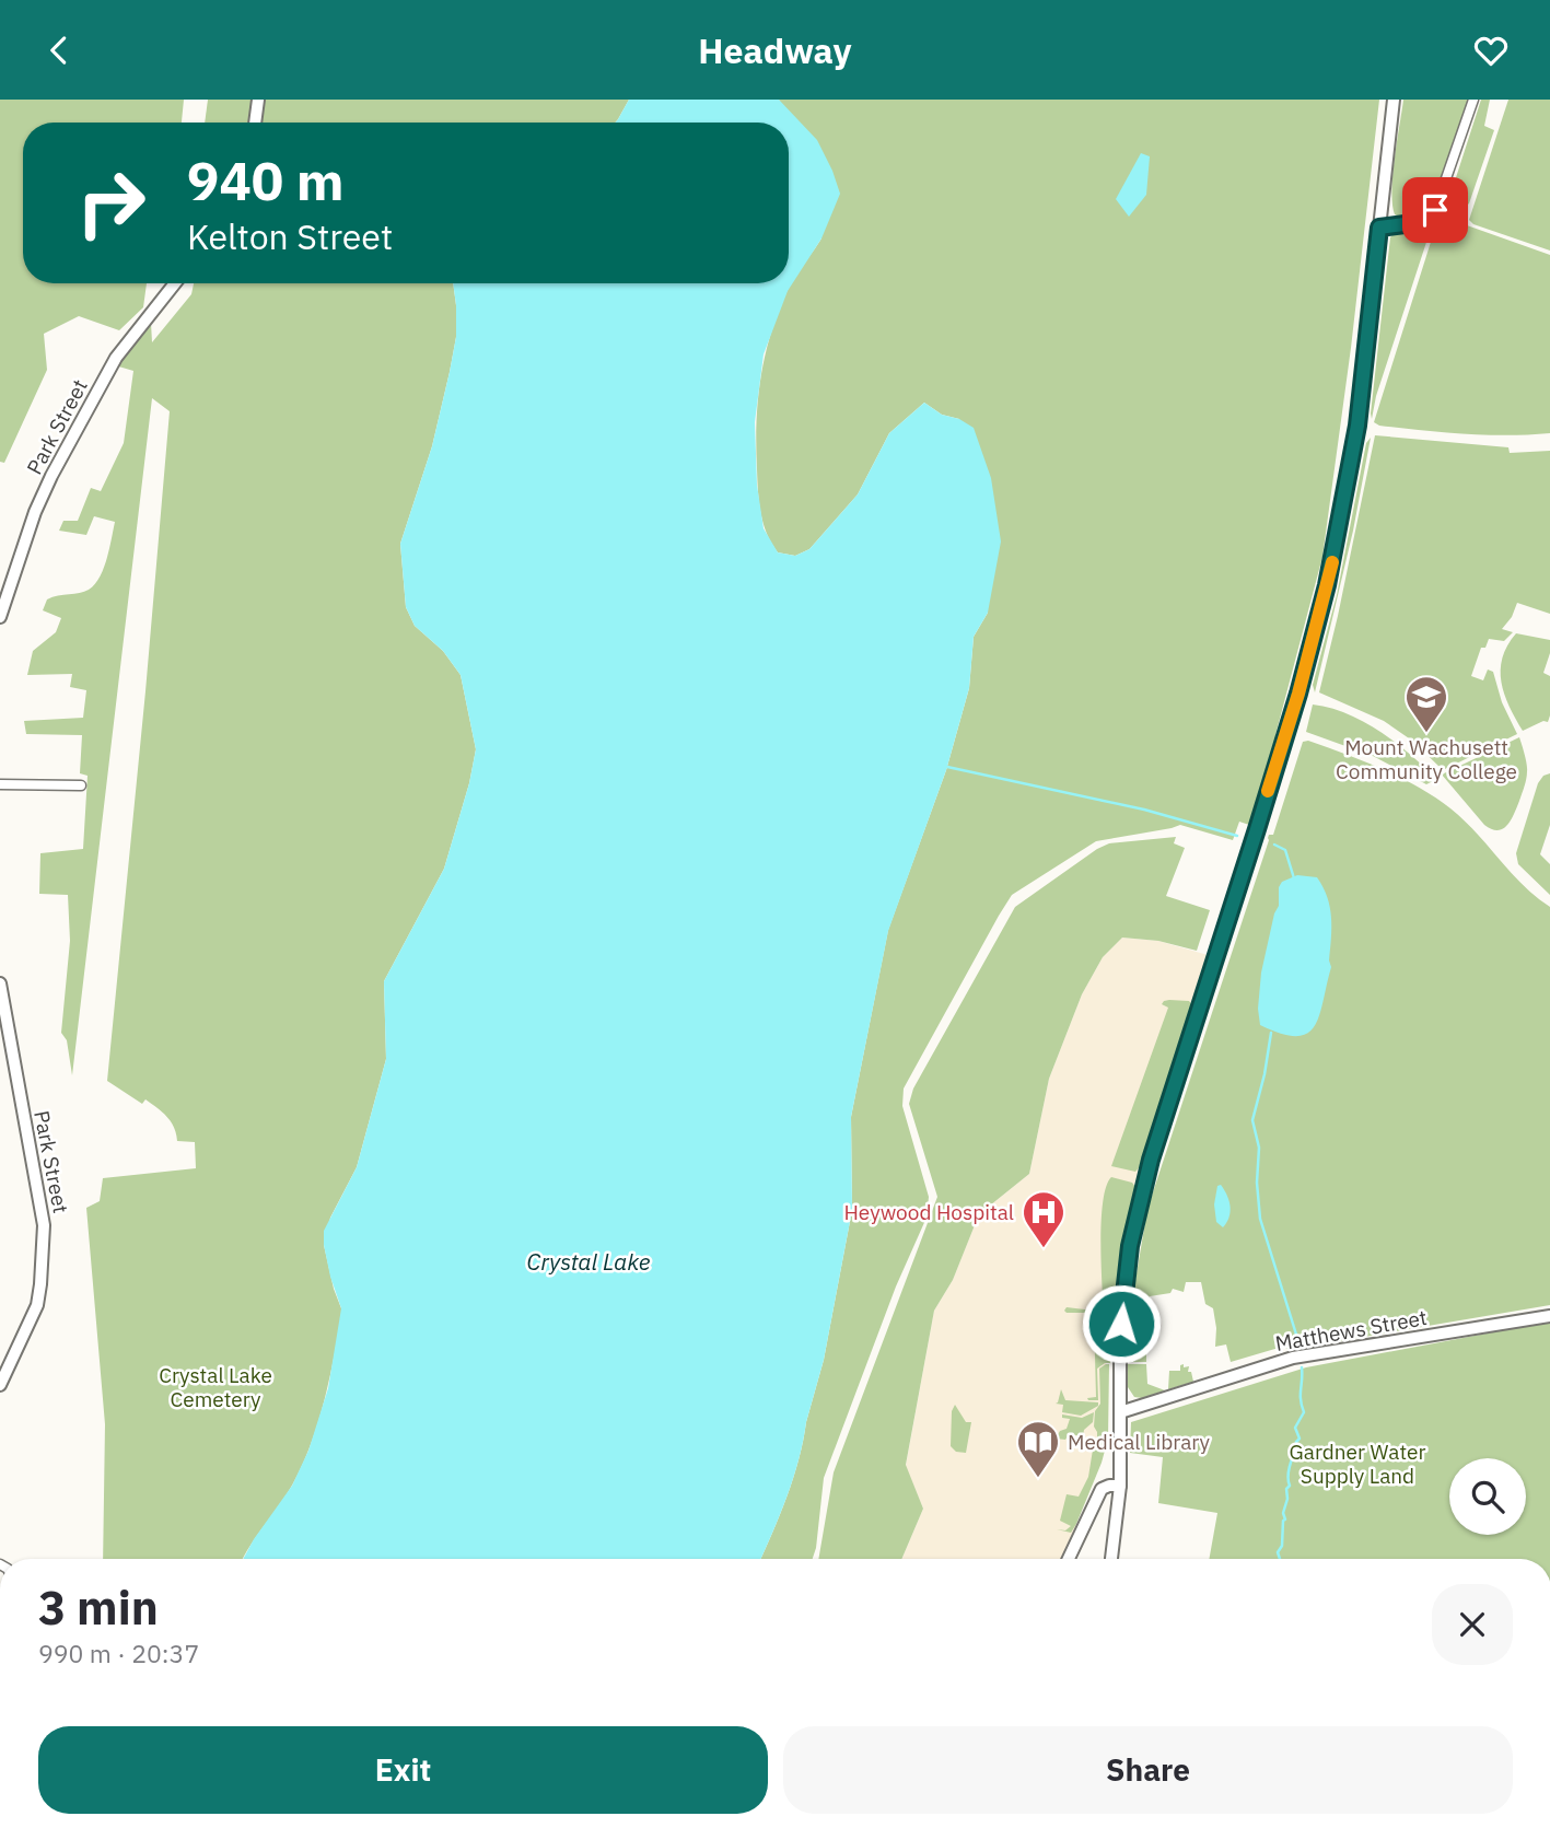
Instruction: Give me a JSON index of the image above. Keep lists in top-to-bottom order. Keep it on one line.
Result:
{"streets":{"street":["Park Street","Matthews Street"]},"water":["Crystal Lake"],"parks":["Crystal Lake Cemetery","Gardner Water Supply Land"],"places":{"school or university":["Mount Wachusett Community College"],"hospital":["Heywood Hospital"],"library":["Medical Library"]},"page":{"header":"Headway","turn":["940 m","Kelton Street"],"heading":["3 min","990 m · 20:37"],"buttons":["Exit","Share"]}}
